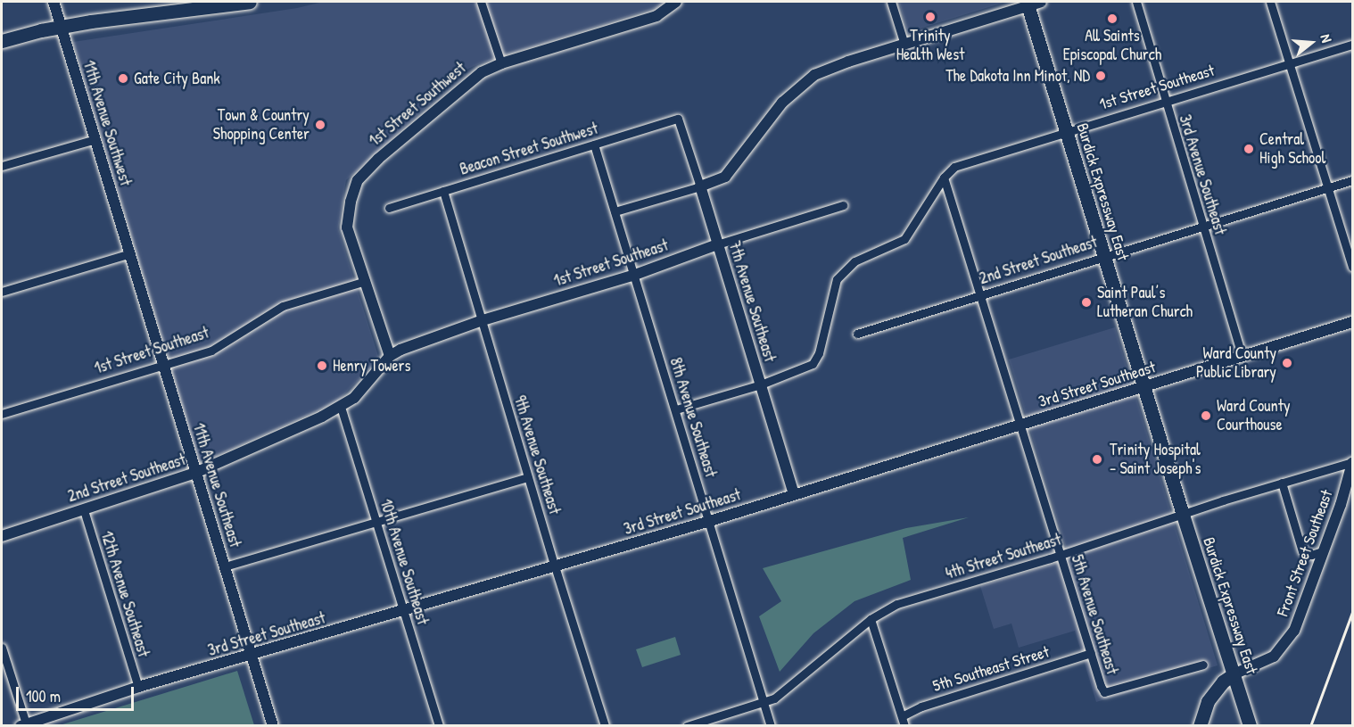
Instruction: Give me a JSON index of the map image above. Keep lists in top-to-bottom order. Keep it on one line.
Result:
{"streets":{"main road":["Burdick Expressway East"],"street":["1st Street Southeast","1st Street Southwest","11th Avenue Southwest","Beacon Street Southwest","3rd Avenue Southeast","2nd Street Southeast","7th Avenue Southeast","3rd Street Southeast","8th Avenue Southeast","9th Avenue Southeast","11th Avenue Southeast","Front Street Southeast","4th Street Southeast","10th Avenue Southeast","12th Avenue Southeast","5th Avenue Southeast","5th Southeast Street"]},"crossings":[["1st Street Southeast","1st Street Southwest"],["1st Street Southeast","3rd Avenue Southeast"],["1st Street Southeast","Burdick Expressway East"],["1st Street Southeast","2nd Street Southeast"],["1st Street Southeast","7th Avenue Southeast"],["1st Street Southeast","8th Avenue Southeast"],["1st Street Southeast","9th Avenue Southeast"],["1st Street Southeast","11th Avenue Southeast"],["1st Street Southeast","5th Avenue Southeast"],["1st Street Southwest","2nd Street Southeast"],["11th Avenue Southwest","11th Avenue Southeast"],["Beacon Street Southwest","7th Avenue Southeast"],["Beacon Street Southwest","8th Avenue Southeast"],["Beacon Street Southwest","9th Avenue Southeast"],["3rd Avenue Southeast","2nd Street Southeast"],["3rd Avenue Southeast","3rd Street Southeast"],["Burdick Expressway East","2nd Street Southeast"],["Burdick Expressway East","3rd Street Southeast"],["Burdick Expressway East","Front Street Southeast"],["Burdick Expressway East","4th Street Southeast"],["2nd Street Southeast","11th Avenue Southeast"],["2nd Street Southeast","10th Avenue Southeast"],["2nd Street Southeast","12th Avenue Southeast"],["2nd Street Southeast","5th Avenue Southeast"],["7th Avenue Southeast","3rd Street Southeast"],["3rd Street Southeast","8th Avenue Southeast"],["3rd Street Southeast","9th Avenue Southeast"],["3rd Street Southeast","11th Avenue Southeast"],["3rd Street Southeast","10th Avenue Southeast"],["3rd Street Southeast","12th Avenue Southeast"],["3rd Street Southeast","5th Avenue Southeast"],["8th Avenue Southeast","4th Street Southeast"],["Front Street Southeast","4th Street Southeast"],["4th Street Southeast","5th Avenue Southeast"],["5th Avenue Southeast","5th Southeast Street"]],"places":["Trinity Health West","All Saints Episcopal Church","The Dakota Inn Minot, ND","Gate City Bank","Town & Country Shopping Center","Central High School","Saint Paul’s Lutheran Church","Ward County Public Library","Henry Towers","Ward County Courthouse","Trinity Hospital - Saint Joseph's"],"scale_bar":"100 m","north":"right"}
